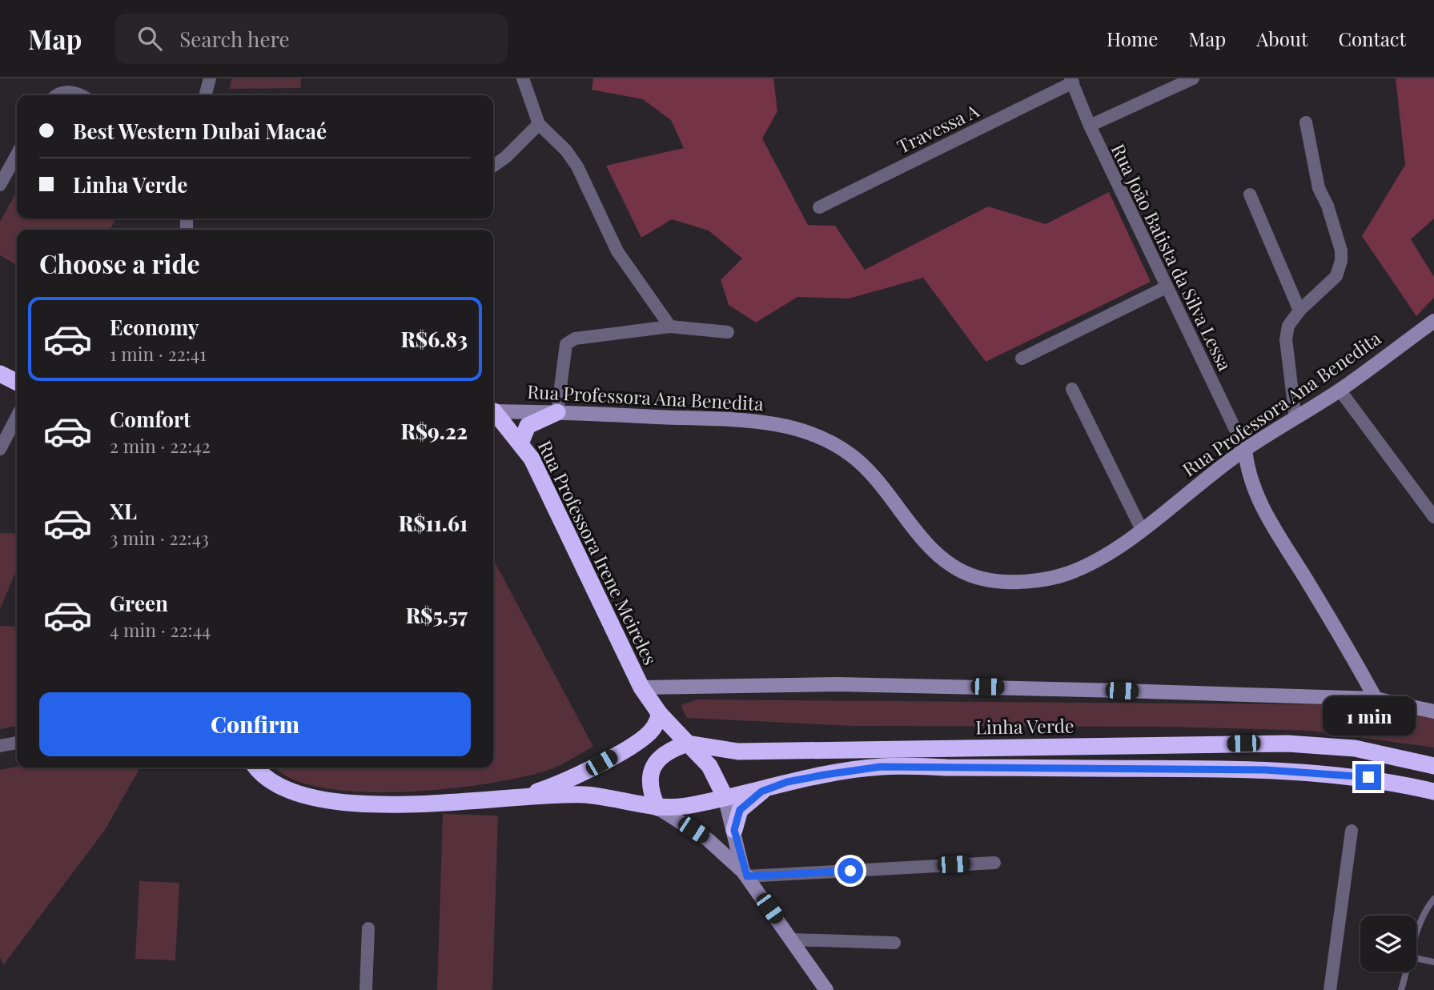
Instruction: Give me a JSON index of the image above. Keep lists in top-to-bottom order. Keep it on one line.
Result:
{"streets":{"highway":["Rua Professora Irene Meireles","Linha Verde"],"street":["Travessa A","Rua João Batista da Silva Lessa","Rua Professora Ana Benedita"]},"crossings":[["Travessa A","Rua João Batista da Silva Lessa"],["Rua João Batista da Silva Lessa","Rua Professora Ana Benedita"]],"page":{"header":"Map","search":"Search here","nav":["Home","Map","About","Contact"],"banner":["Best Western Dubai Macaé","Linha Verde"],"heading":"Choose a ride","list":[{"name":"Economy","note":"1 min · 22:41","value":"R$6.83"},{"name":"Comfort","note":"2 min · 22:42","value":"R$9.22"},{"name":"XL","note":"3 min · 22:43","value":"R$11.61"},{"name":"Green","note":"4 min · 22:44","value":"R$5.57"}],"buttons":"Confirm","bubble":"1 min"}}
